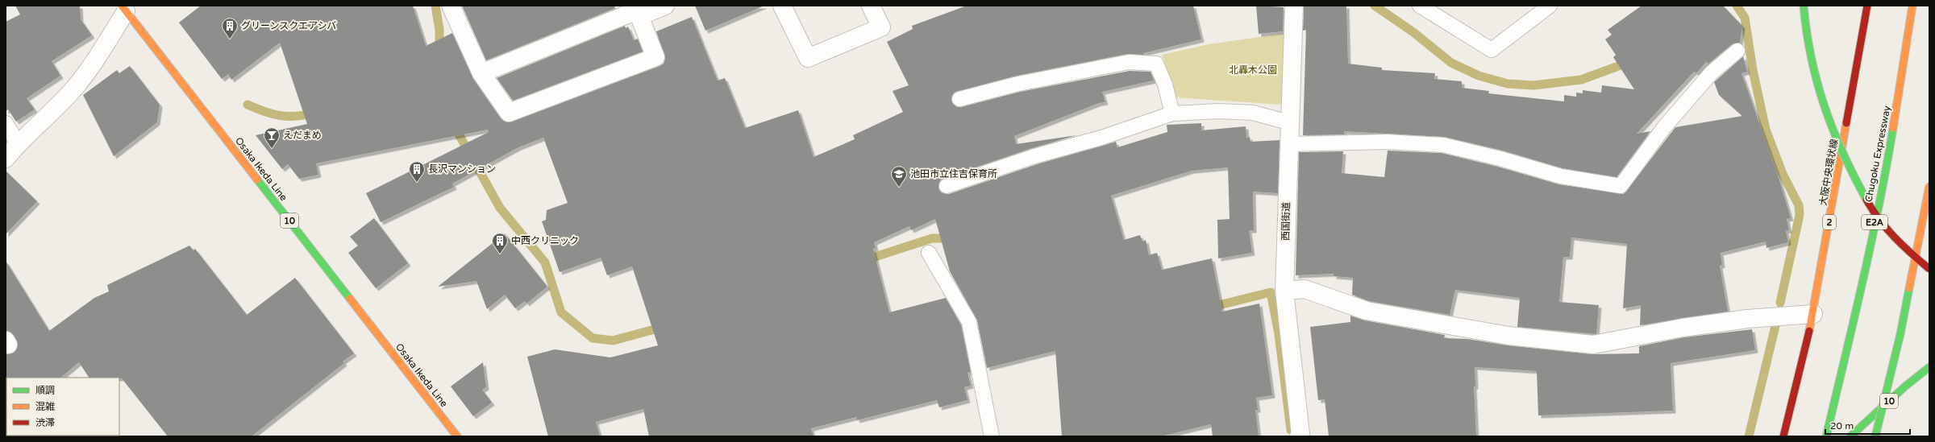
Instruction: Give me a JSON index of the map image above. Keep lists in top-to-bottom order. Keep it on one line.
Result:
{"streets":{"main road":["Chugoku Expressway","Osaka Ikeda Line","大阪中央環状線","10","2","E2A"],"street":["西国街道"]},"parks":["北轟木公園"],"places":{"building":["グリーンスクエアシバ","長沢マンション","中西クリニック"],"bar":["えだまめ"],"school or university":["池田市立住吉保育所"]},"legend":["順調","混雑","渋滞"],"scale_bar":"20 m"}
